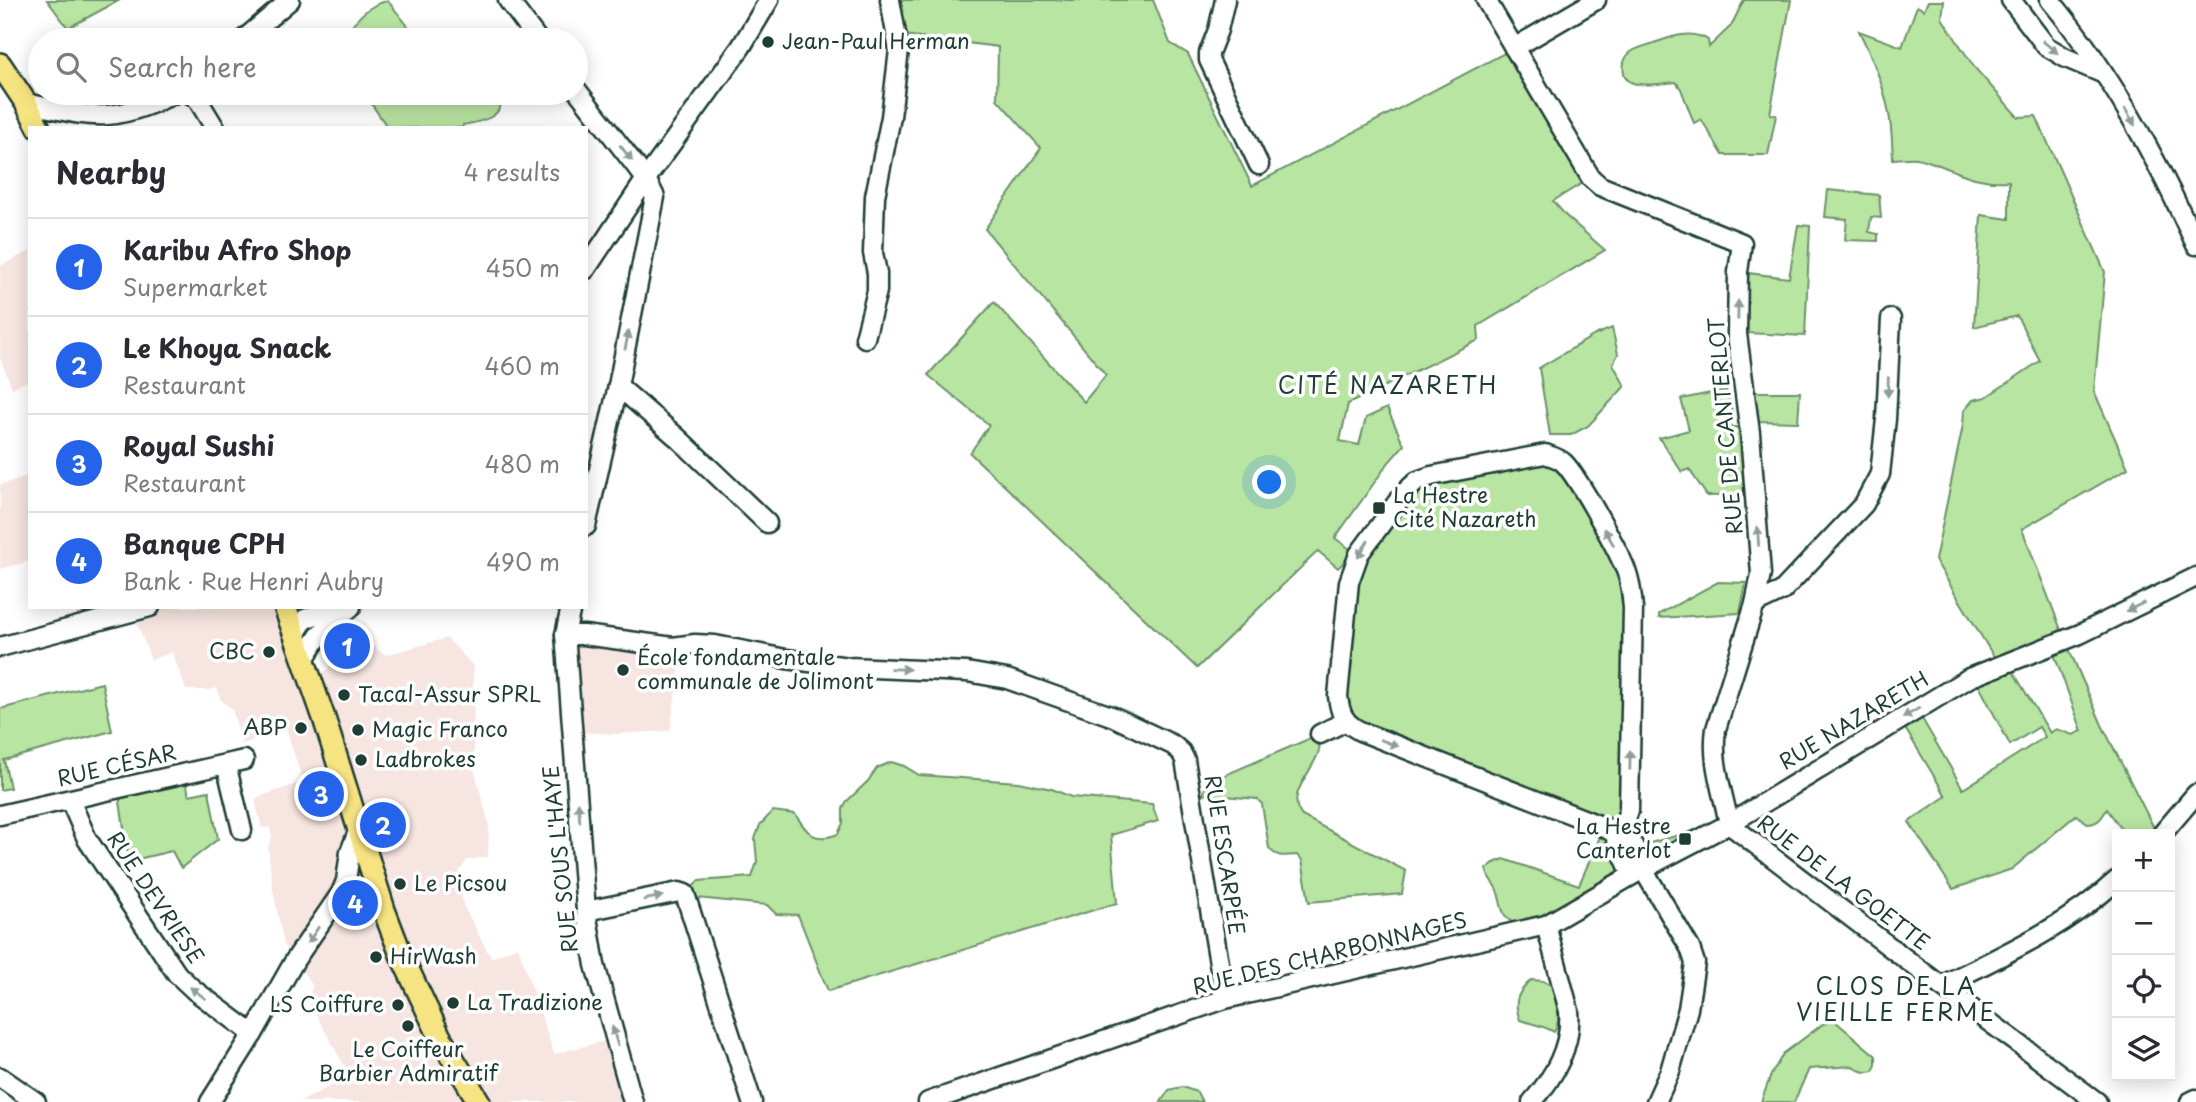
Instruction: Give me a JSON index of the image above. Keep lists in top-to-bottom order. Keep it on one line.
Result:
{"streets":{"street":["RUE DE CANTERLOT","RUE NAZARETH","RUE CÉSAR","RUE ESCARPÉE","RUE SOUS L'HAYE","RUE DE LA GOETTE","RUE DEVRIESE","RUE DES CHARBONNAGES"]},"crossings":[["RUE DE CANTERLOT","RUE NAZARETH"],["RUE DE CANTERLOT","RUE DE LA GOETTE"],["RUE NAZARETH","RUE DE LA GOETTE"],["RUE NAZARETH","RUE DES CHARBONNAGES"],["RUE CÉSAR","RUE DEVRIESE"],["RUE ESCARPÉE","RUE SOUS L'HAYE"],["RUE ESCARPÉE","RUE DES CHARBONNAGES"]],"one_way":["RUE DE CANTERLOT","RUE NAZARETH","RUE ESCARPÉE","RUE SOUS L'HAYE","RUE DEVRIESE"],"districts":["CITÉ NAZARETH","CLOS DE LA VIEILLE FERME"],"places":{"other":["Jean-Paul Herman","CBC","École fondamentale communale de Jolimont","Tacal-Assur SPRL","ABP","Magic Franco","Ladbrokes","Le Picsou","HirWash","La Tradizione","LS Coiffure","Le Coiffeur Barbier Admiratif"],"transit":["La Hestre Cité Nazareth","La Hestre Canterlot"]},"page":{"search":"Search here","heading":["Nearby","4 results"],"list":[{"mark":"1","name":"Karibu Afro Shop","note":"Supermarket","value":"450 m"},{"mark":"2","name":"Le Khoya Snack","note":"Restaurant","value":"460 m"},{"mark":"3","name":"Royal Sushi","note":"Restaurant","value":"480 m"},{"mark":"4","name":"Banque CPH","note":"Bank · Rue Henri Aubry","value":"490 m"}],"pins":["1","3","2","4"],"map_buttons":["+","−"]}}
